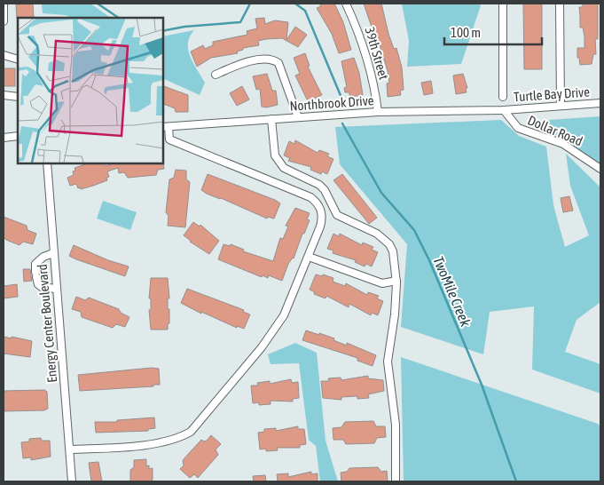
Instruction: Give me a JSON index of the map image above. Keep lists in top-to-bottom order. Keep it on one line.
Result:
{"streets":{"street":["39th Street","Turtle Bay Drive","Northbrook Drive","Dollar Road","Energy Center Boulevard"]},"crossings":[["39th Street","Northbrook Drive"],["Turtle Bay Drive","Northbrook Drive"],["Turtle Bay Drive","Dollar Road"],["Northbrook Drive","Dollar Road"]],"water":["TwoMile Creek"],"scale_bar":"100 m"}
